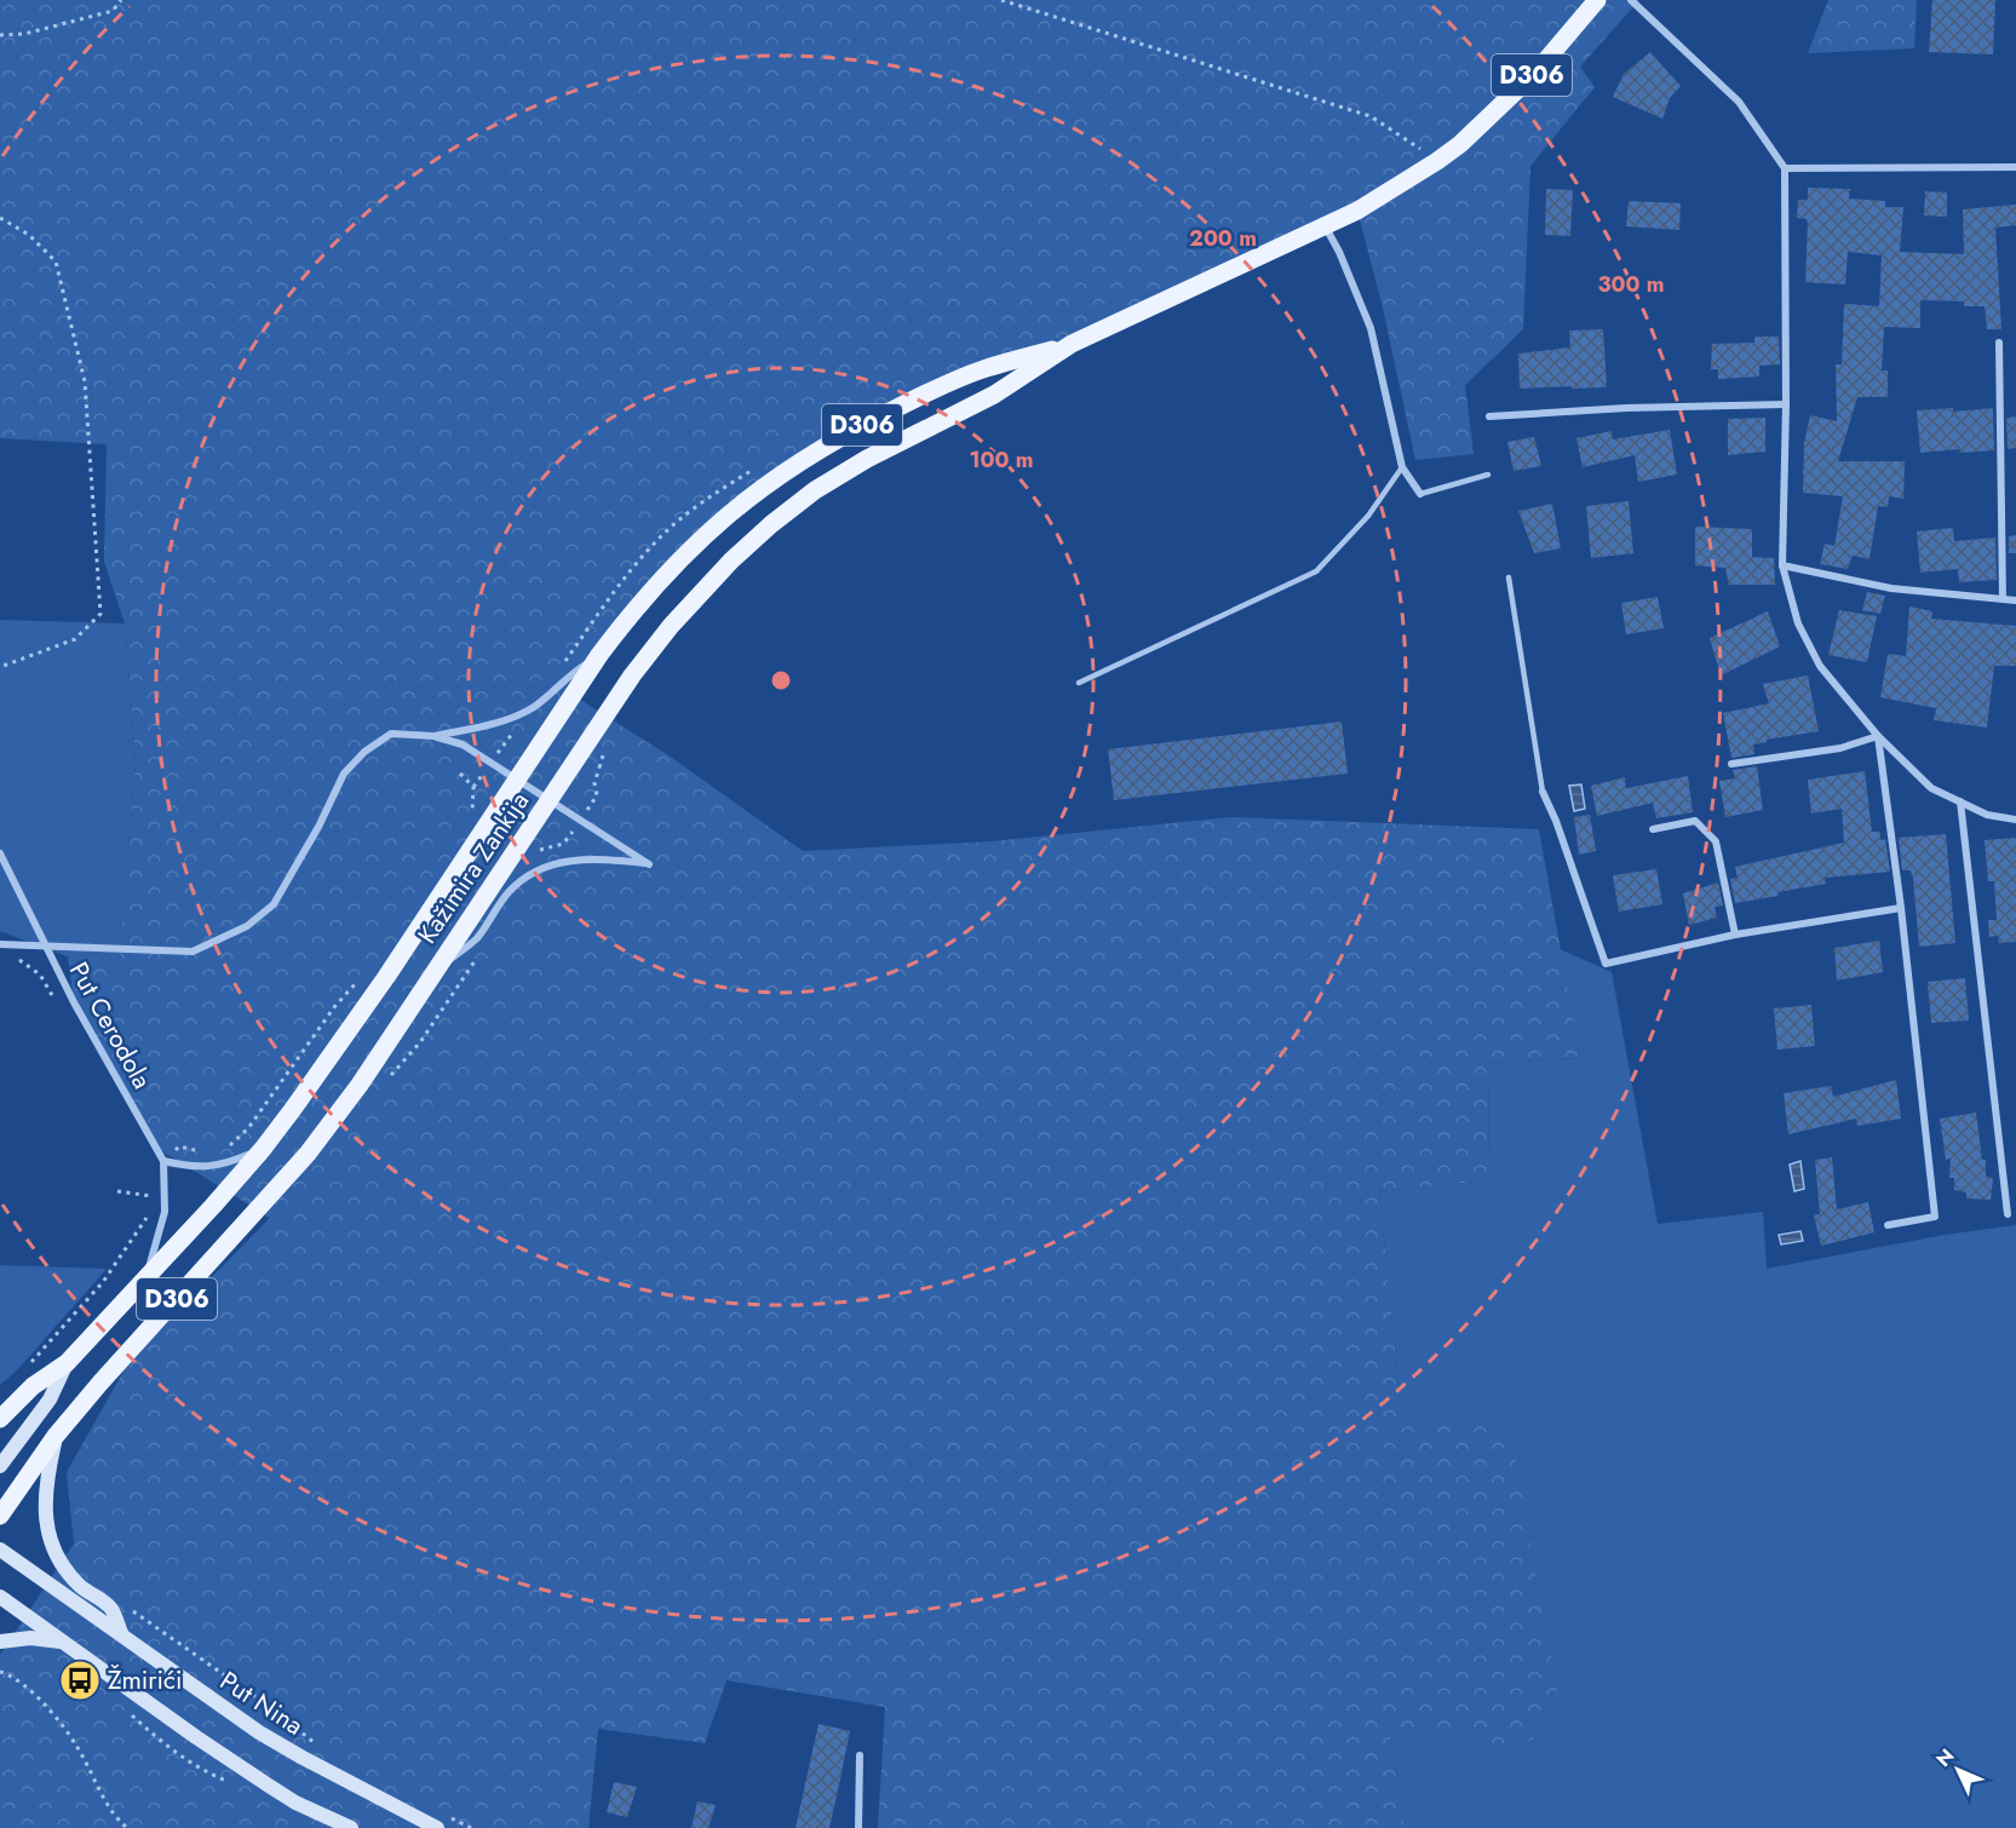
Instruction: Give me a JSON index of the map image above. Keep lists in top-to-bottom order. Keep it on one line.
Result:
{"streets":{"main road":["D306","Kažimira Zankija","Put Nina"],"street":["Put Cerodola"]},"crossings":[["D306","Kažimira Zankija"]],"places":{"bus stop":["Žmirići"]},"north":"top left","rings":["200 m","300 m","100 m"]}
